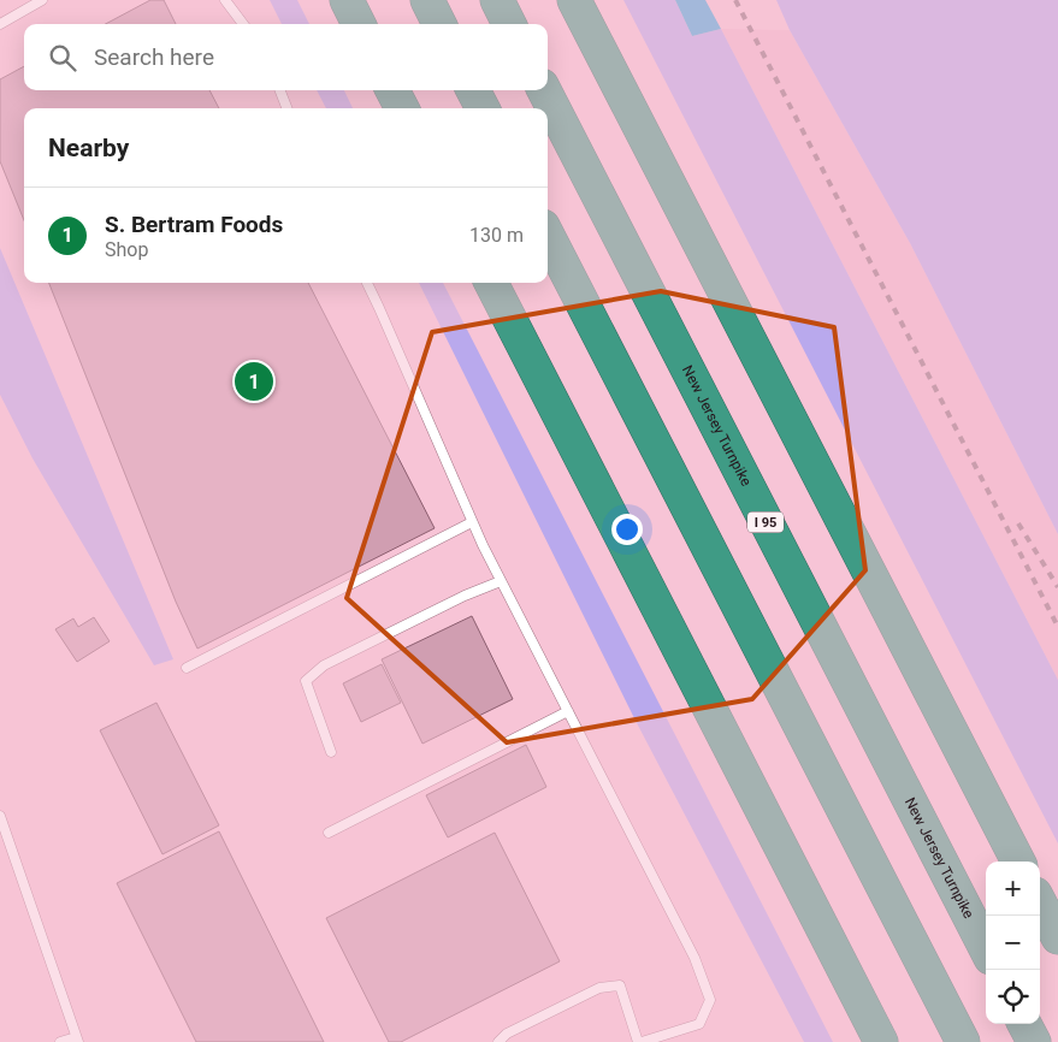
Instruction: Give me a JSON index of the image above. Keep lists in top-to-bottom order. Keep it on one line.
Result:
{"streets":{"highway":["New Jersey Turnpike","I 95"]},"page":{"search":"Search here","heading":"Nearby","list":[{"mark":"1","name":"S. Bertram Foods","note":"Shop","value":"130 m"}],"pins":"1","map_buttons":["+","−"]}}
